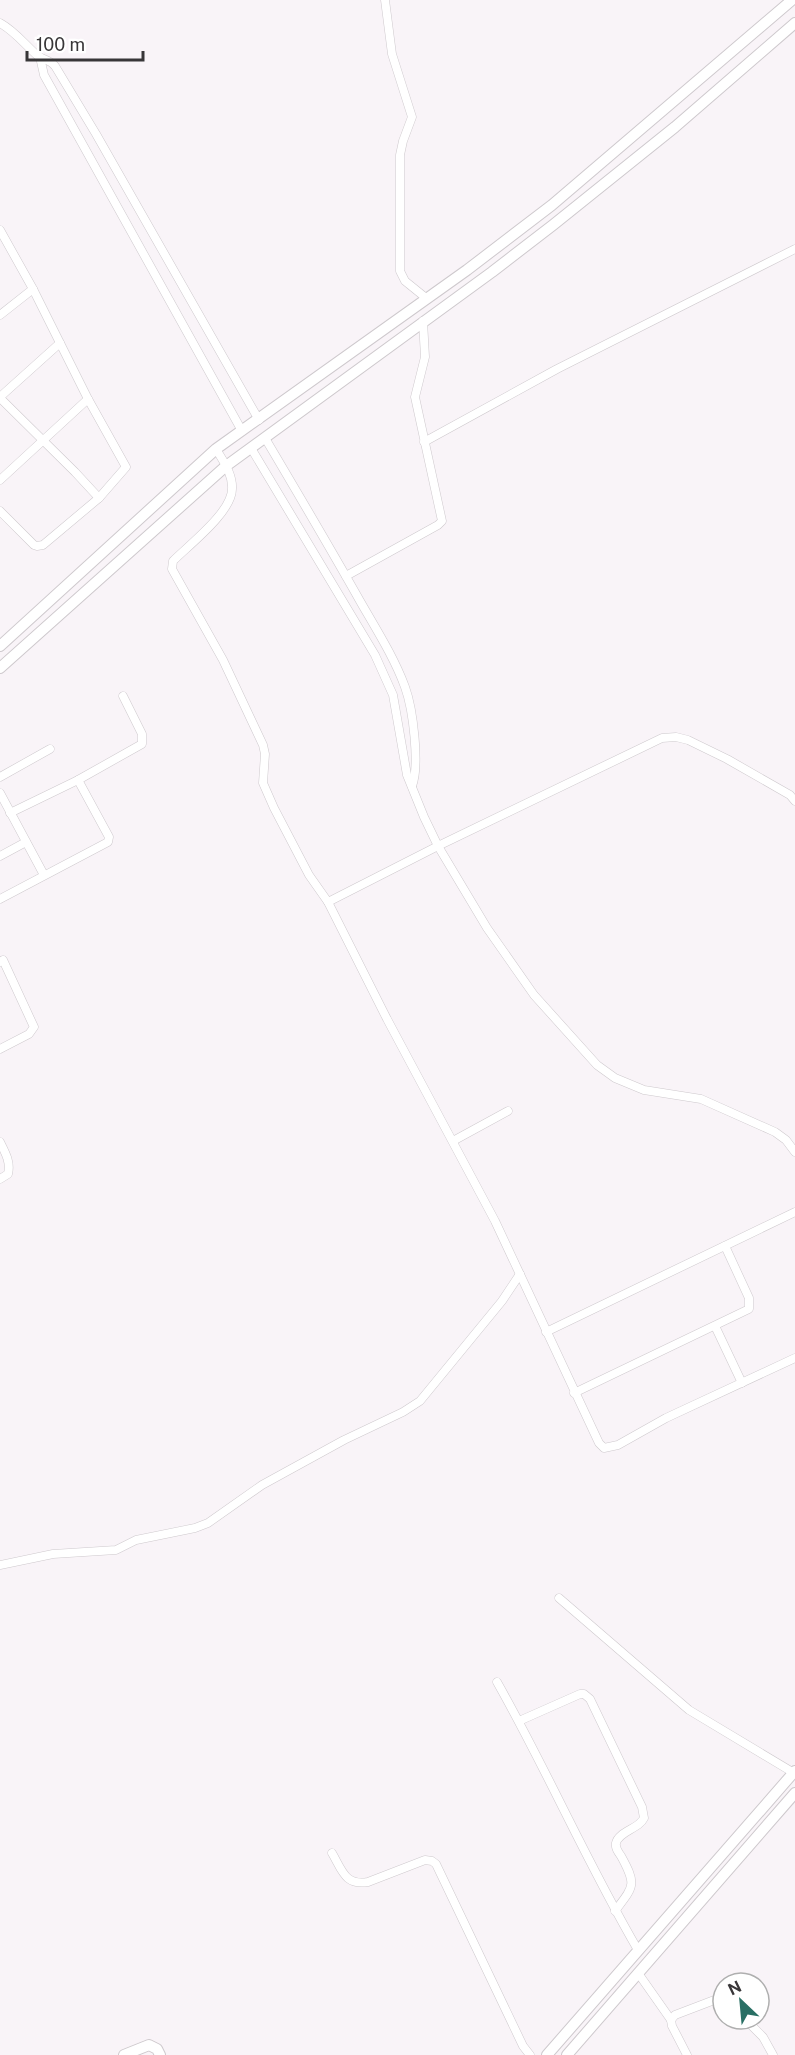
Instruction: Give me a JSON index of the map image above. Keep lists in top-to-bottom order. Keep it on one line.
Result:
{"scale_bar":"100 m","north":"top left"}
